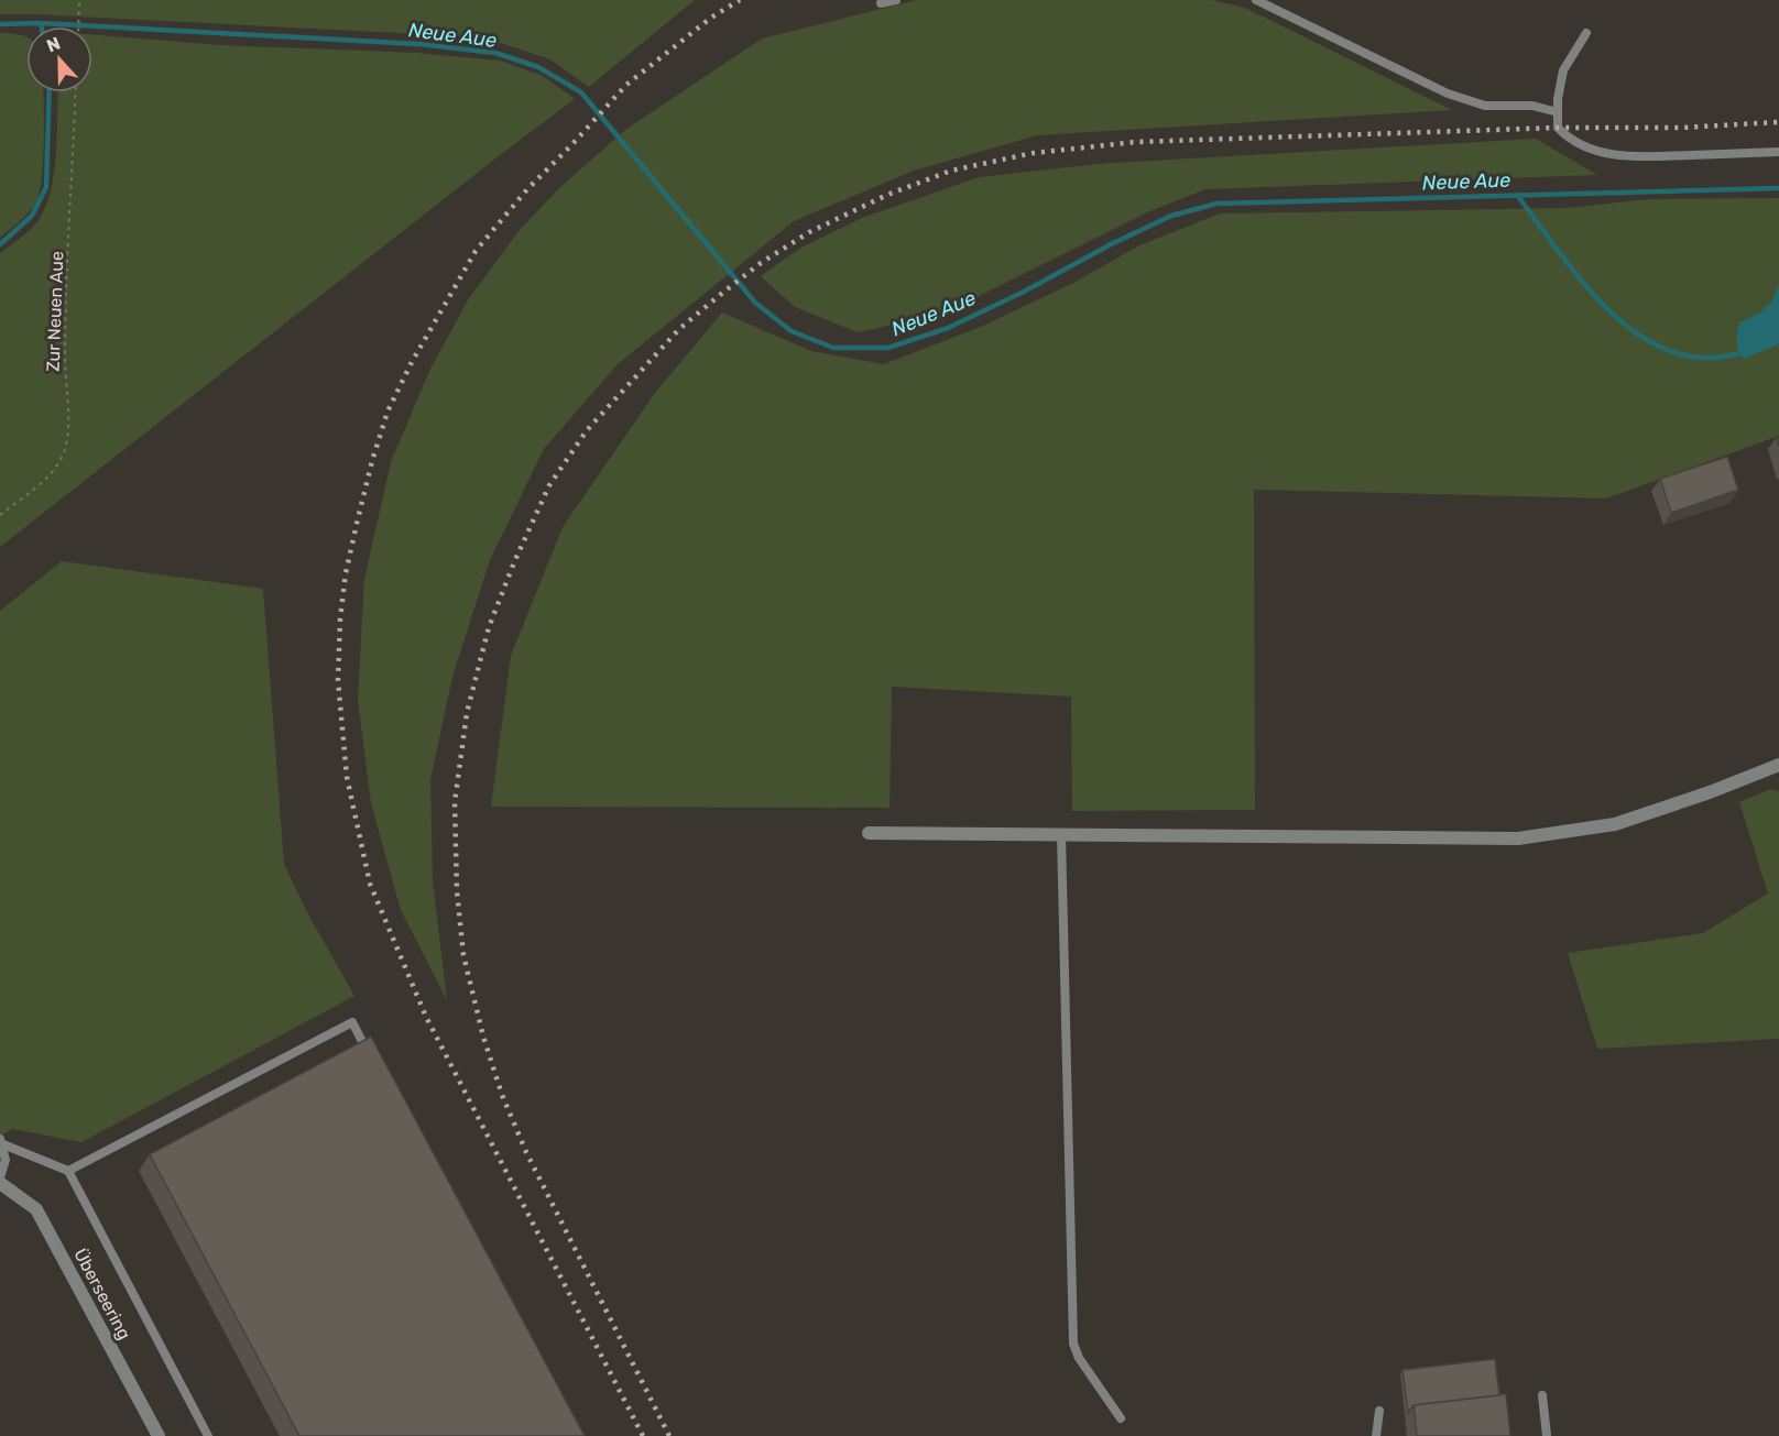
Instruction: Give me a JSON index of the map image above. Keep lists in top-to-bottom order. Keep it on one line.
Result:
{"streets":{"street":["Überseering"],"path":["Zur Neuen Aue"]},"water":["Neue Aue"],"north":"top"}
